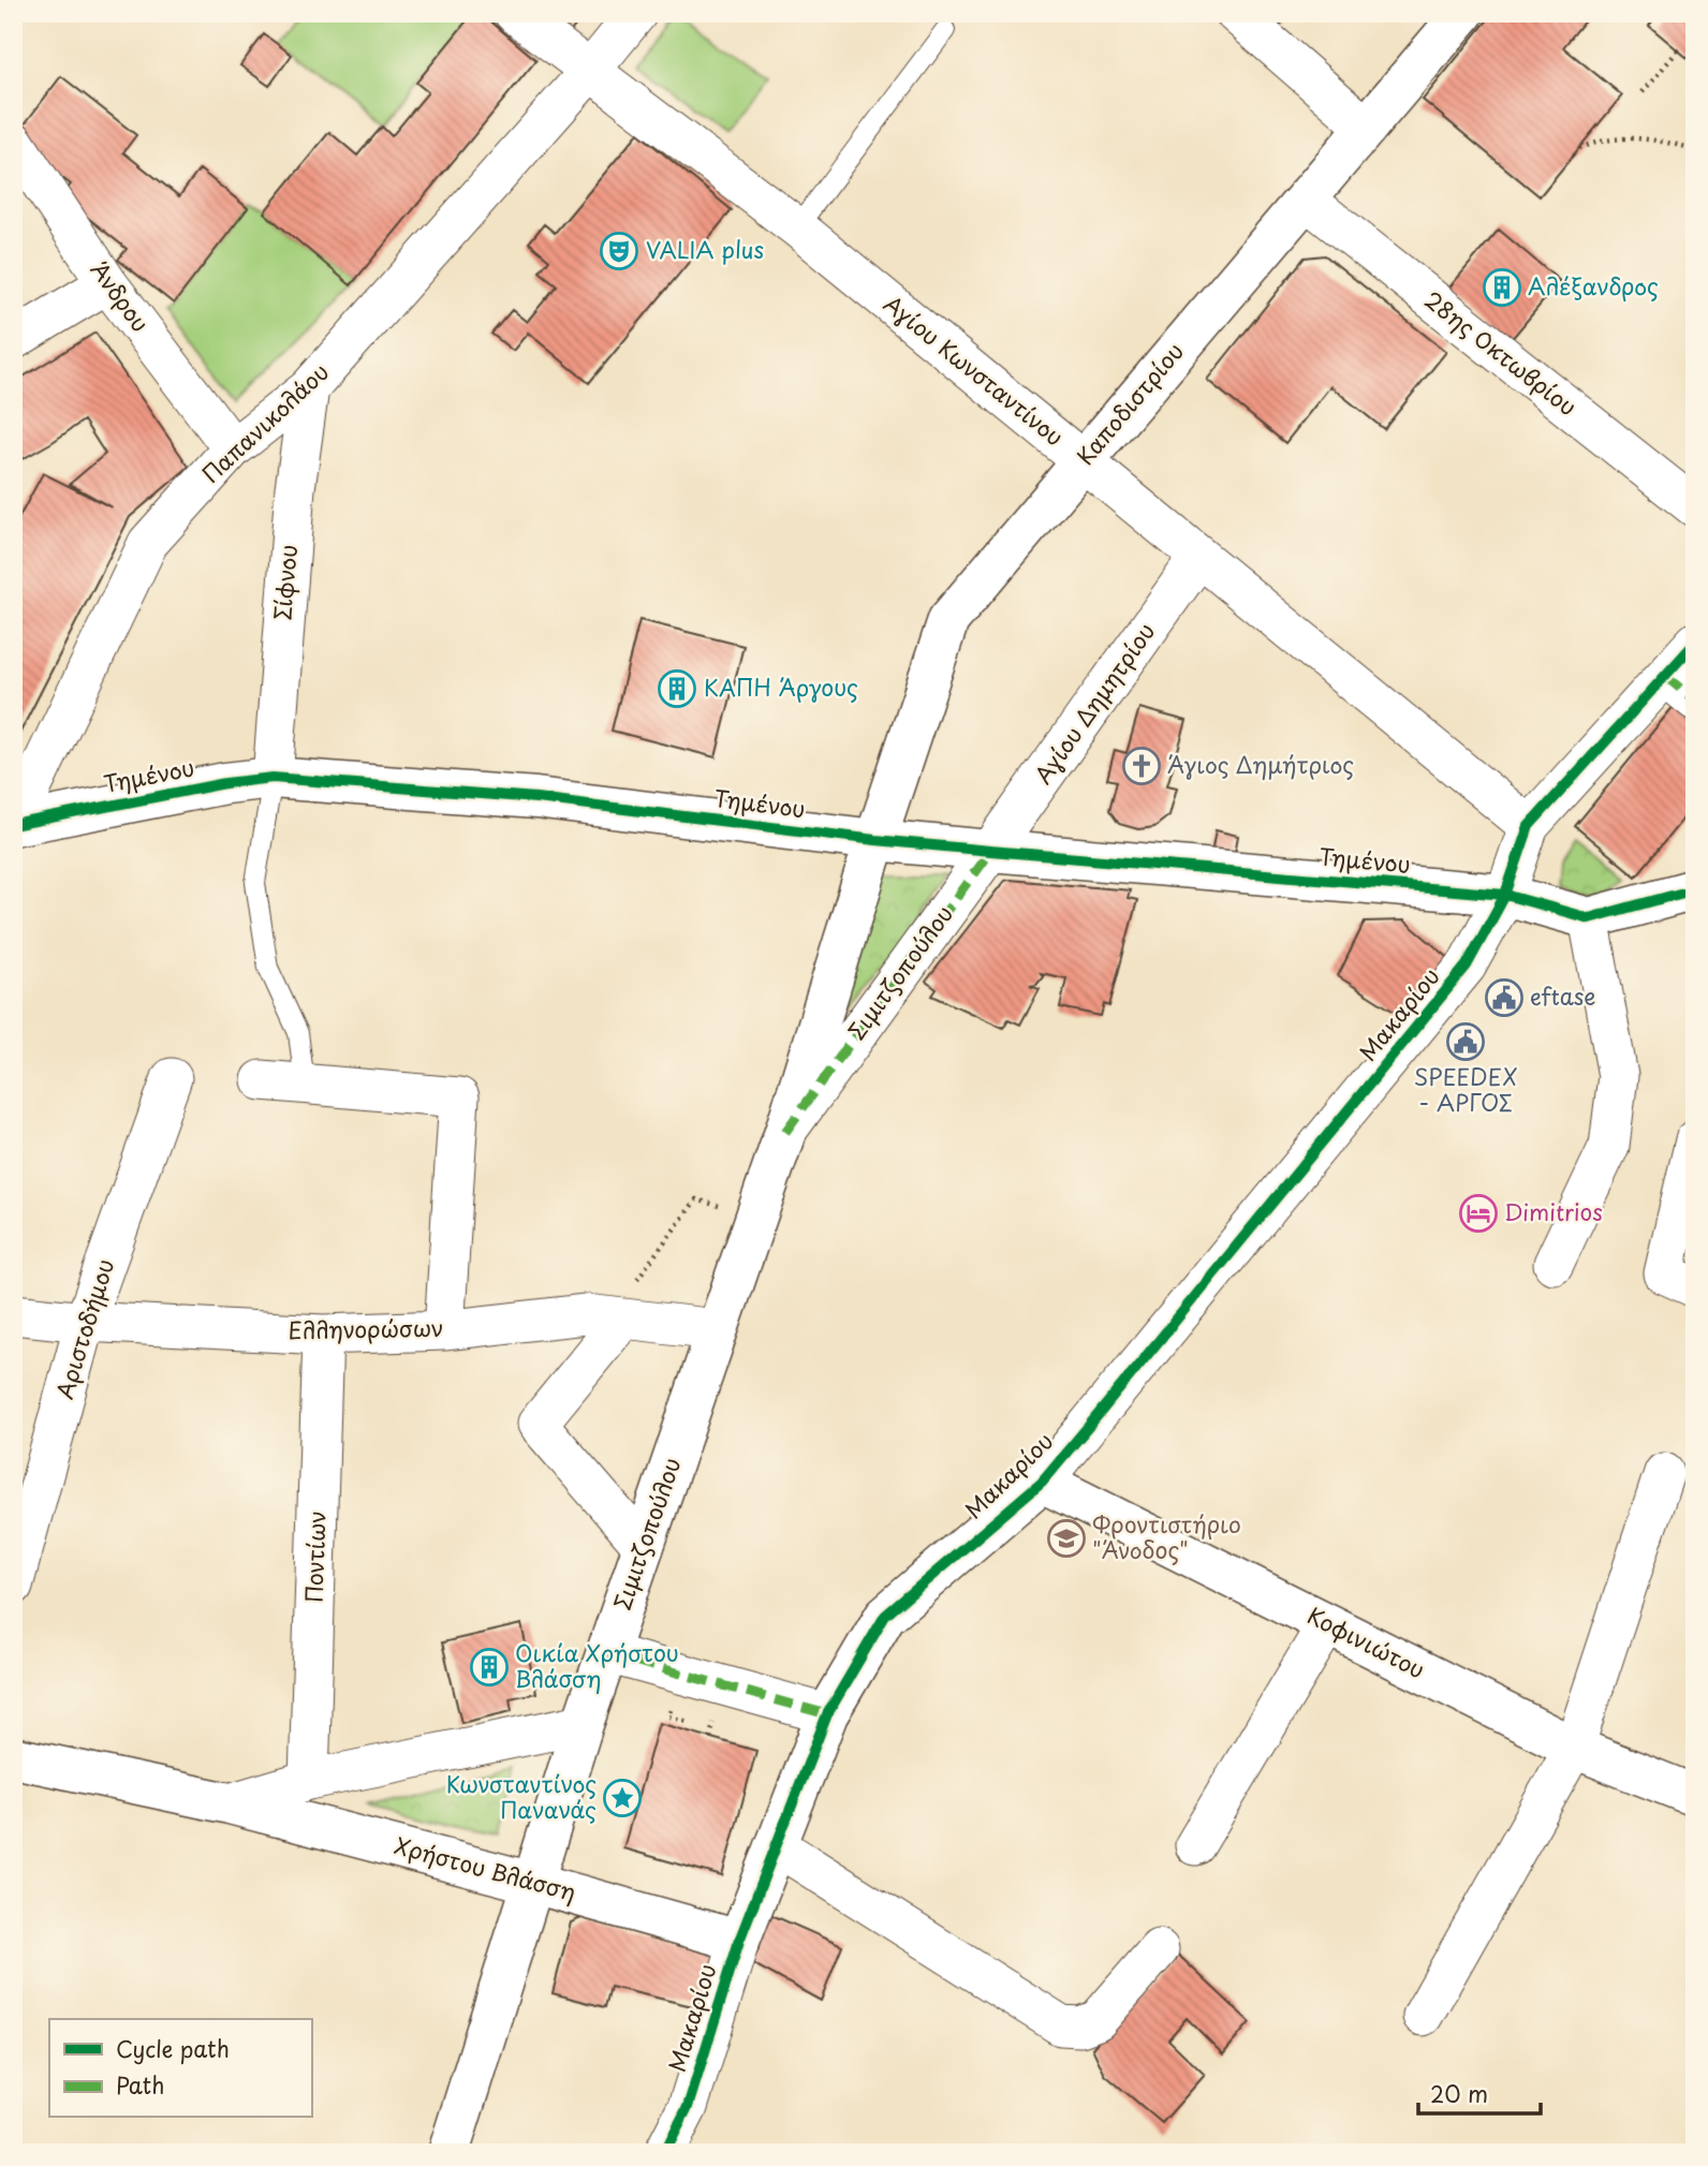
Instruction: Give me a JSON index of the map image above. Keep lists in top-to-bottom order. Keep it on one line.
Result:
{"streets":{"street":["Άνδρου","28ης Οκτωβρίου","Αγίου Κωνσταντίνου","Καποδιστρίου","Παπανικολάου","Σίφνου","Αγίου Δημητρίου","Τημένου","Σιμιτζοπούλου","Μακαρίου","Αριστοδήμου","Ελληνορώσων","Ποντίων","Κοφινιώτου","Χρήστου Βλάσση"]},"crossings":[["Άνδρου","Παπανικολάου"],["28ης Οκτωβρίου","Καποδιστρίου"],["Αγίου Κωνσταντίνου","Καποδιστρίου"],["Αγίου Κωνσταντίνου","Παπανικολάου"],["Αγίου Κωνσταντίνου","Αγίου Δημητρίου"],["Αγίου Κωνσταντίνου","Μακαρίου"],["Καποδιστρίου","Τημένου"],["Καποδιστρίου","Σιμιτζοπούλου"],["Παπανικολάου","Σίφνου"],["Παπανικολάου","Τημένου"],["Σίφνου","Τημένου"],["Αγίου Δημητρίου","Τημένου"],["Αγίου Δημητρίου","Σιμιτζοπούλου"],["Τημένου","Σιμιτζοπούλου"],["Τημένου","Μακαρίου"],["Σιμιτζοπούλου","Ελληνορώσων"],["Σιμιτζοπούλου","Χρήστου Βλάσση"],["Μακαρίου","Κοφινιώτου"],["Μακαρίου","Χρήστου Βλάσση"],["Αριστοδήμου","Ελληνορώσων"],["Ελληνορώσων","Ποντίων"],["Ποντίων","Χρήστου Βλάσση"]],"places":{"theatre":["VALIA plus"],"building":["Αλέξανδρος","ΚΑΠΗ Άργους","Οικία Χρήστου Βλάσση"],"church":["Άγιος Δημήτριος"],"public building":["eftase","SPEEDEX - ΑΡΓΟΣ"],"hotel":["Dimitrios"],"school or university":["Φροντιστήριο \"Άνοδος\""],"place":["Κωνσταντίνος Πανανάς"]},"legend":["Cycle path","Path"],"scale_bar":"20 m"}
